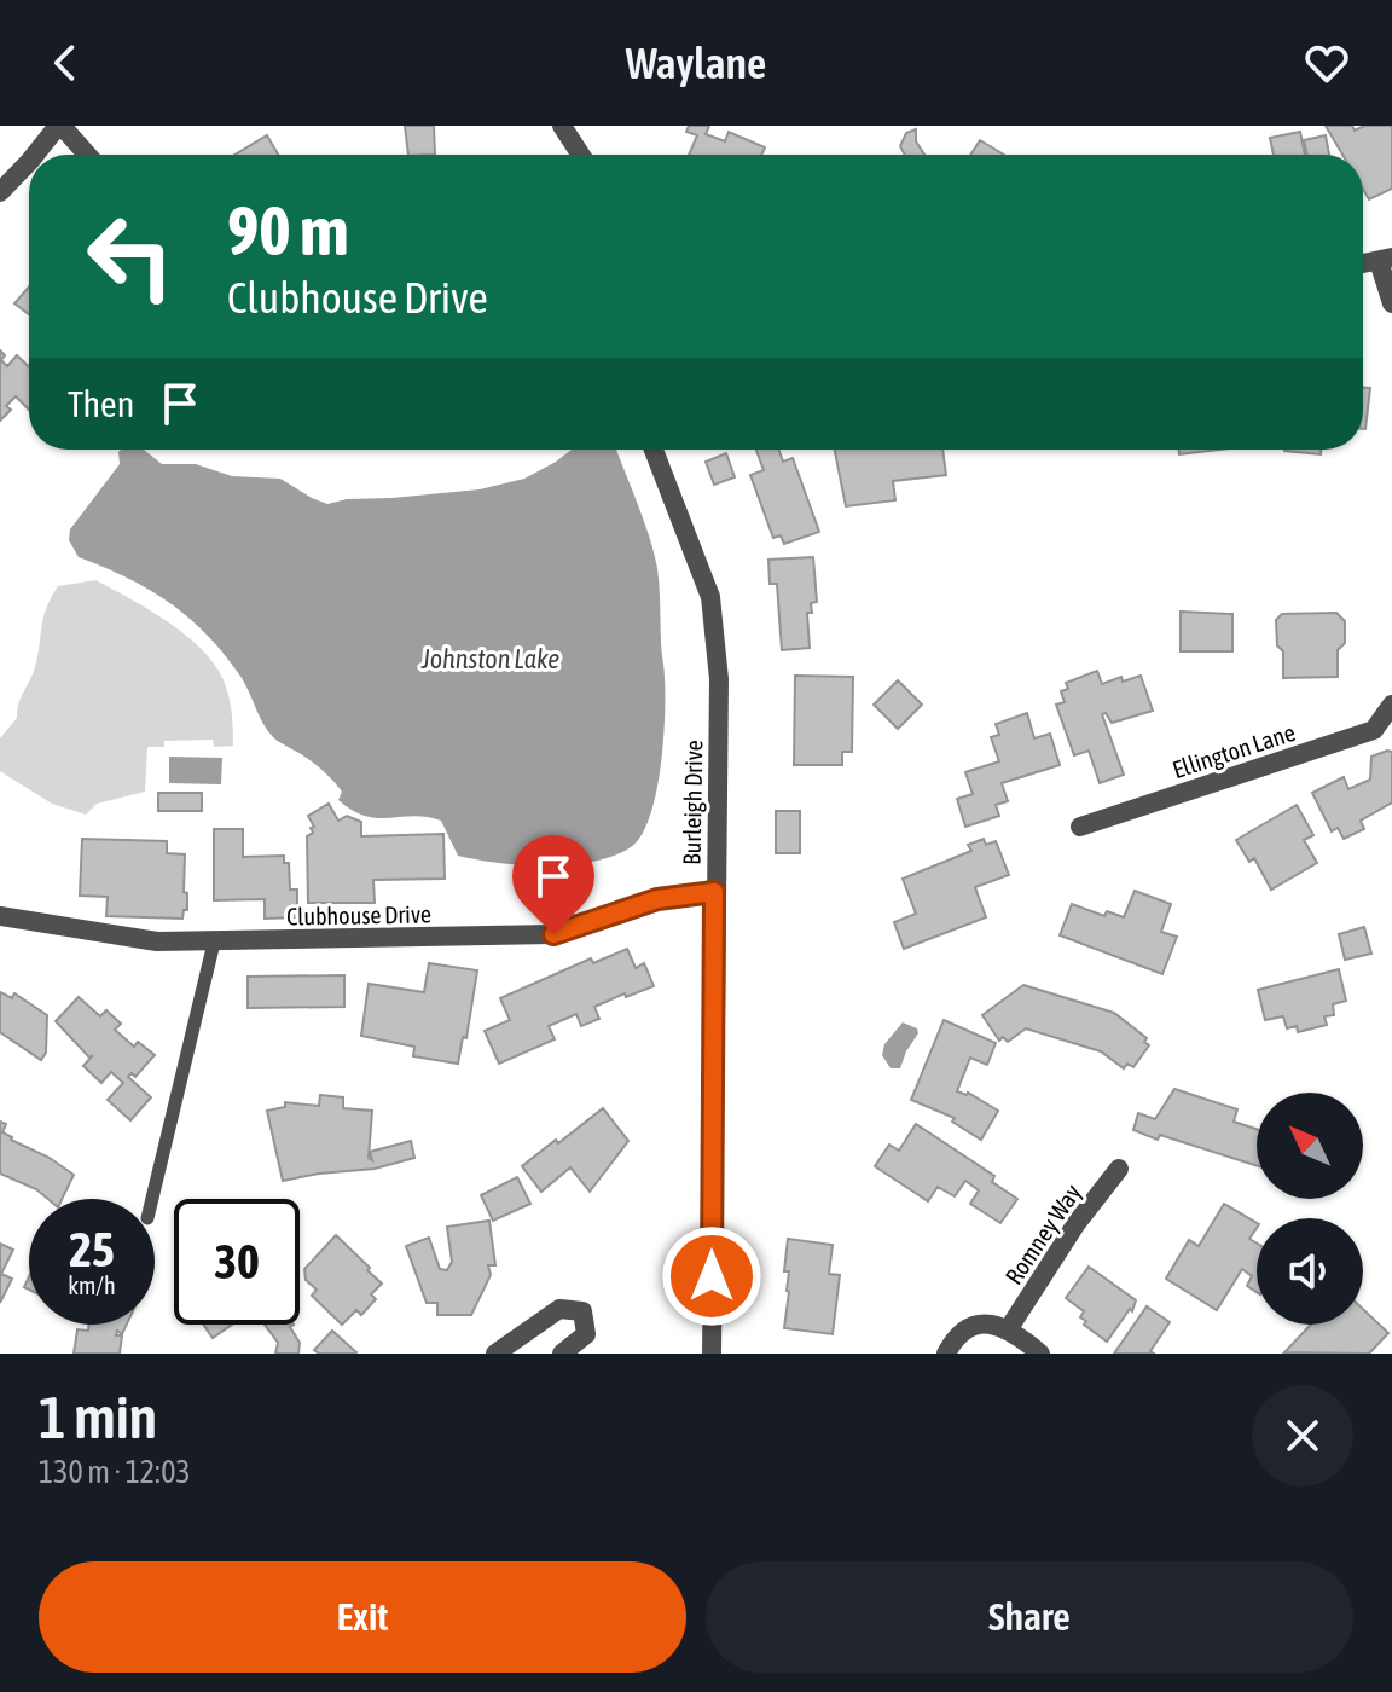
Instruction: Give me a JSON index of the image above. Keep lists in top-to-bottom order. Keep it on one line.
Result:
{"streets":{"street":["Ellington Lane","Burleigh Drive","Clubhouse Drive","Romney Way"]},"crossings":[["Burleigh Drive","Clubhouse Drive"]],"water":["Johnston Lake"],"north":"top left","page":{"header":"Waylane","turn":["90 m","Clubhouse Drive"],"then":"Then","speed":"25 km/h","limit":"30","heading":["1 min","130 m · 12:03"],"buttons":["Exit","Share"]}}
